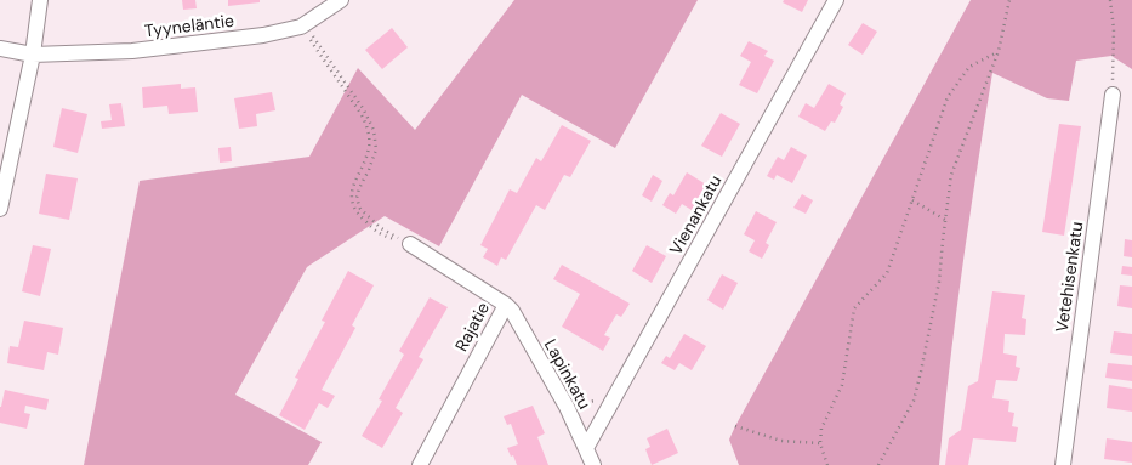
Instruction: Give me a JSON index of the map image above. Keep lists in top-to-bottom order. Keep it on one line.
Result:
{"streets":{"street":["Tyyneläntie","Vienankatu","Vetehisenkatu","Rajatie","Lapinkatu"]},"crossings":[["Vienankatu","Lapinkatu"],["Rajatie","Lapinkatu"]]}
